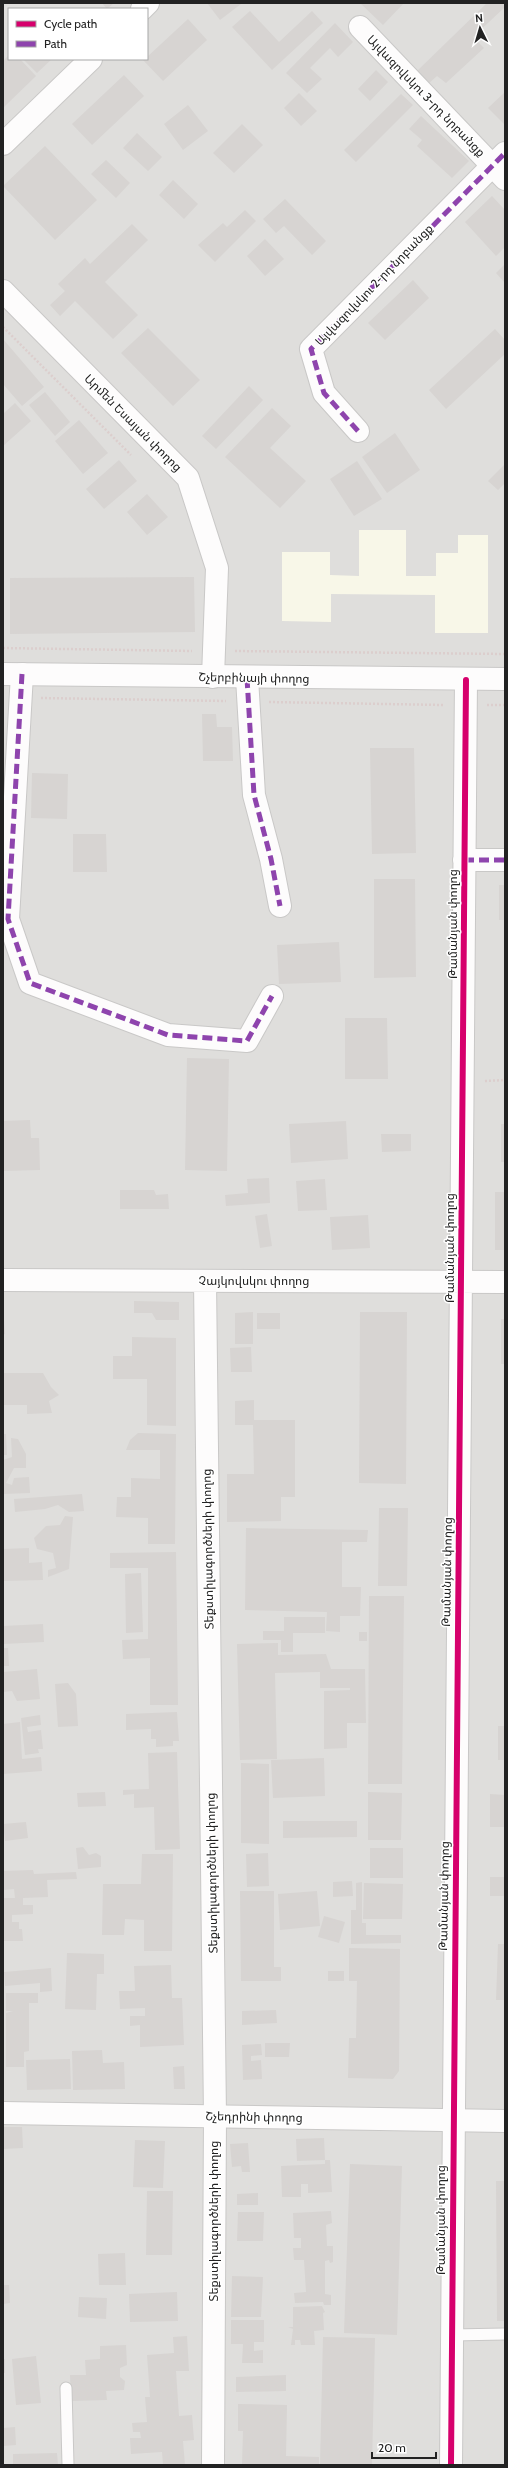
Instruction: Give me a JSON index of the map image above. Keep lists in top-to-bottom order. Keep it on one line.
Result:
{"streets":{"street":["Այվազովսկու 3-րդ նրբանցք","Այվազովսկու 2-րդ նրբանցք","Արմեն Եսայան փողոց","Շչերբինայի փողոց","Թամանյան փողոց","Չայկովսկու փողոց","Տեքստիլագործների փողոց","Շչեդրինի փողոց"]},"crossings":[["Այվազովսկու 3-րդ նրբանցք","Այվազովսկու 2-րդ նրբանցք"],["Արմեն Եսայան փողոց","Շչերբինայի փողոց"],["Շչերբինայի փողոց","Թամանյան փողոց"],["Թամանյան փողոց","Չայկովսկու փողոց"],["Թամանյան փողոց","Շչեդրինի փողոց"],["Չայկովսկու փողոց","Տեքստիլագործների փողոց"],["Տեքստիլագործների փողոց","Շչեդրինի փողոց"]],"legend":["Cycle path","Path"],"scale_bar":"20 m","north":"top"}
